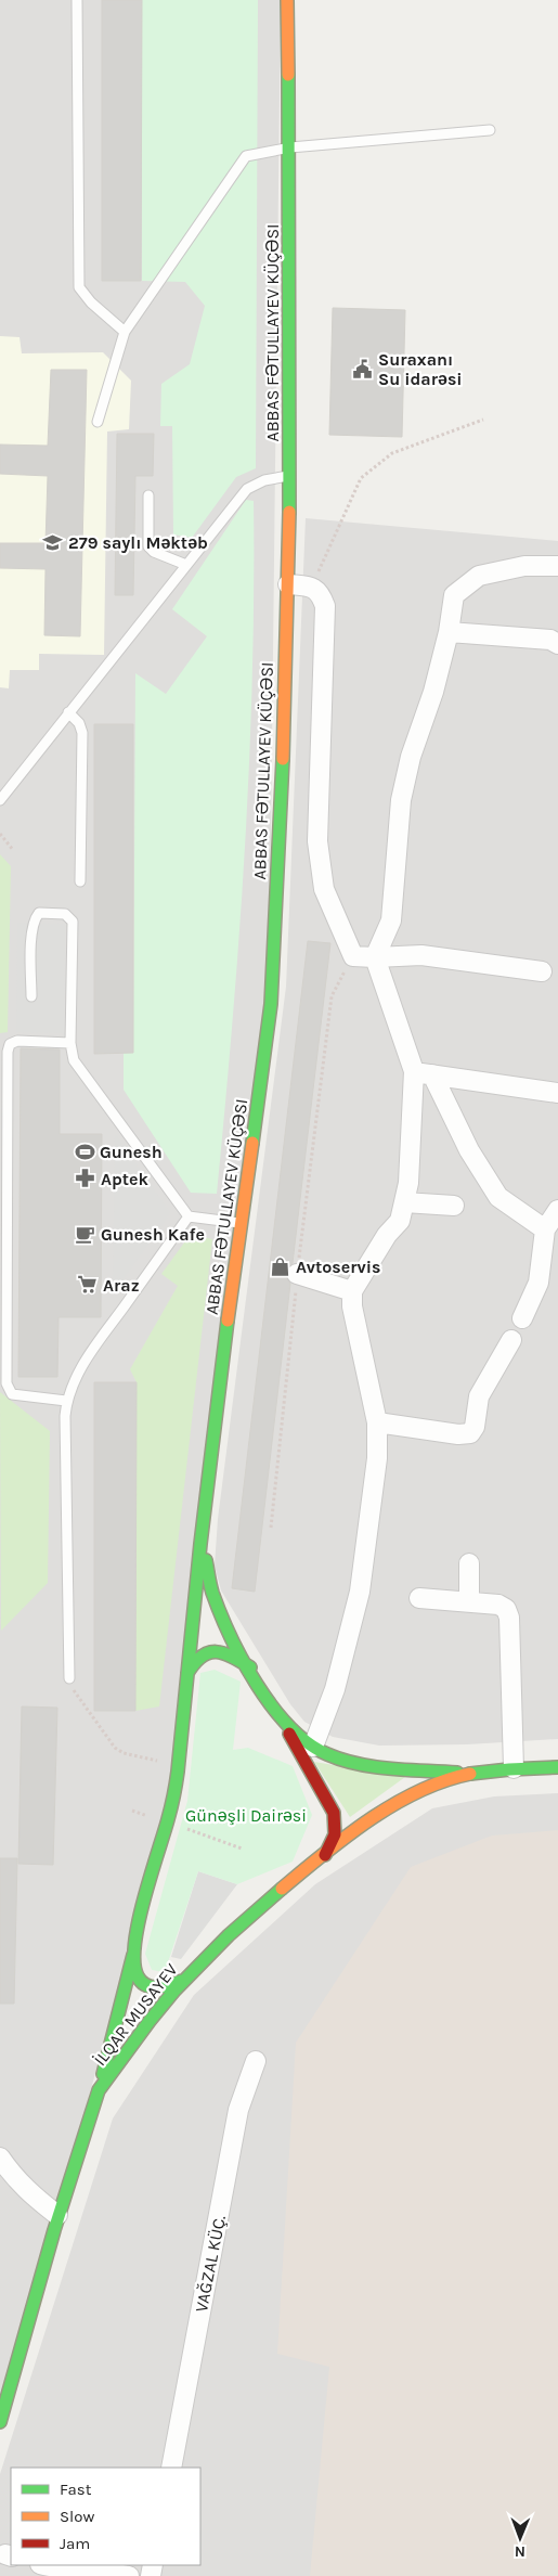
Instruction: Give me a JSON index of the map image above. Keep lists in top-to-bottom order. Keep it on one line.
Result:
{"streets":{"main road":["ABBAS FƏTULLAYEV KÜÇƏSI","İLQAR MUSAYEV"],"street":["VAĞZAL KÜÇ."]},"crossings":[["ABBAS FƏTULLAYEV KÜÇƏSI","İLQAR MUSAYEV"]],"parks":["Günəşli Dairəsi"],"places":{"public building":["Suraxanı Su idarəsi"],"school or university":["279 saylı Məktəb"],"sports":["Gunesh"],"pharmacy":["Aptek"],"cafe":["Gunesh Kafe"],"shop":["Avtoservis"],"supermarket":["Araz"]},"legend":["Fast","Slow","Jam"],"north":"bottom"}
